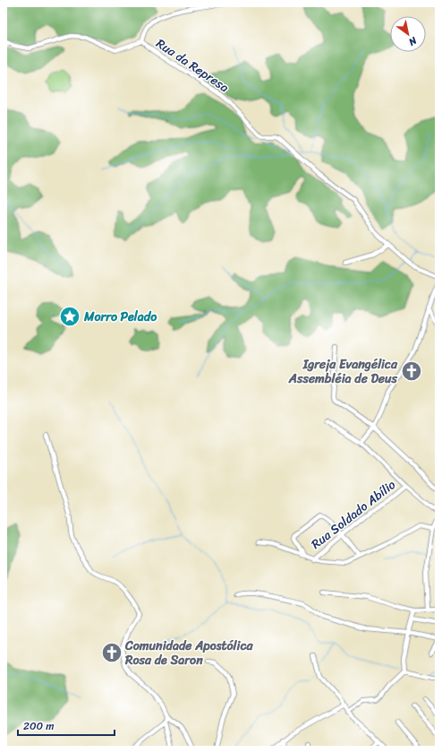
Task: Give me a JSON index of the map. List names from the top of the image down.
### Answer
{
  "streets": {
    "street": ["Rua da Represa", "Rua Soldado Abílio"]
  },
  "places": {
    "place": ["Morro Pelado"],
    "church": ["Igreja Evangélica Assembléia de Deus", "Comunidade Apostólica Rosa de Saron"]
  },
  "scale_bar": "200 m",
  "north": "bottom right"
}
